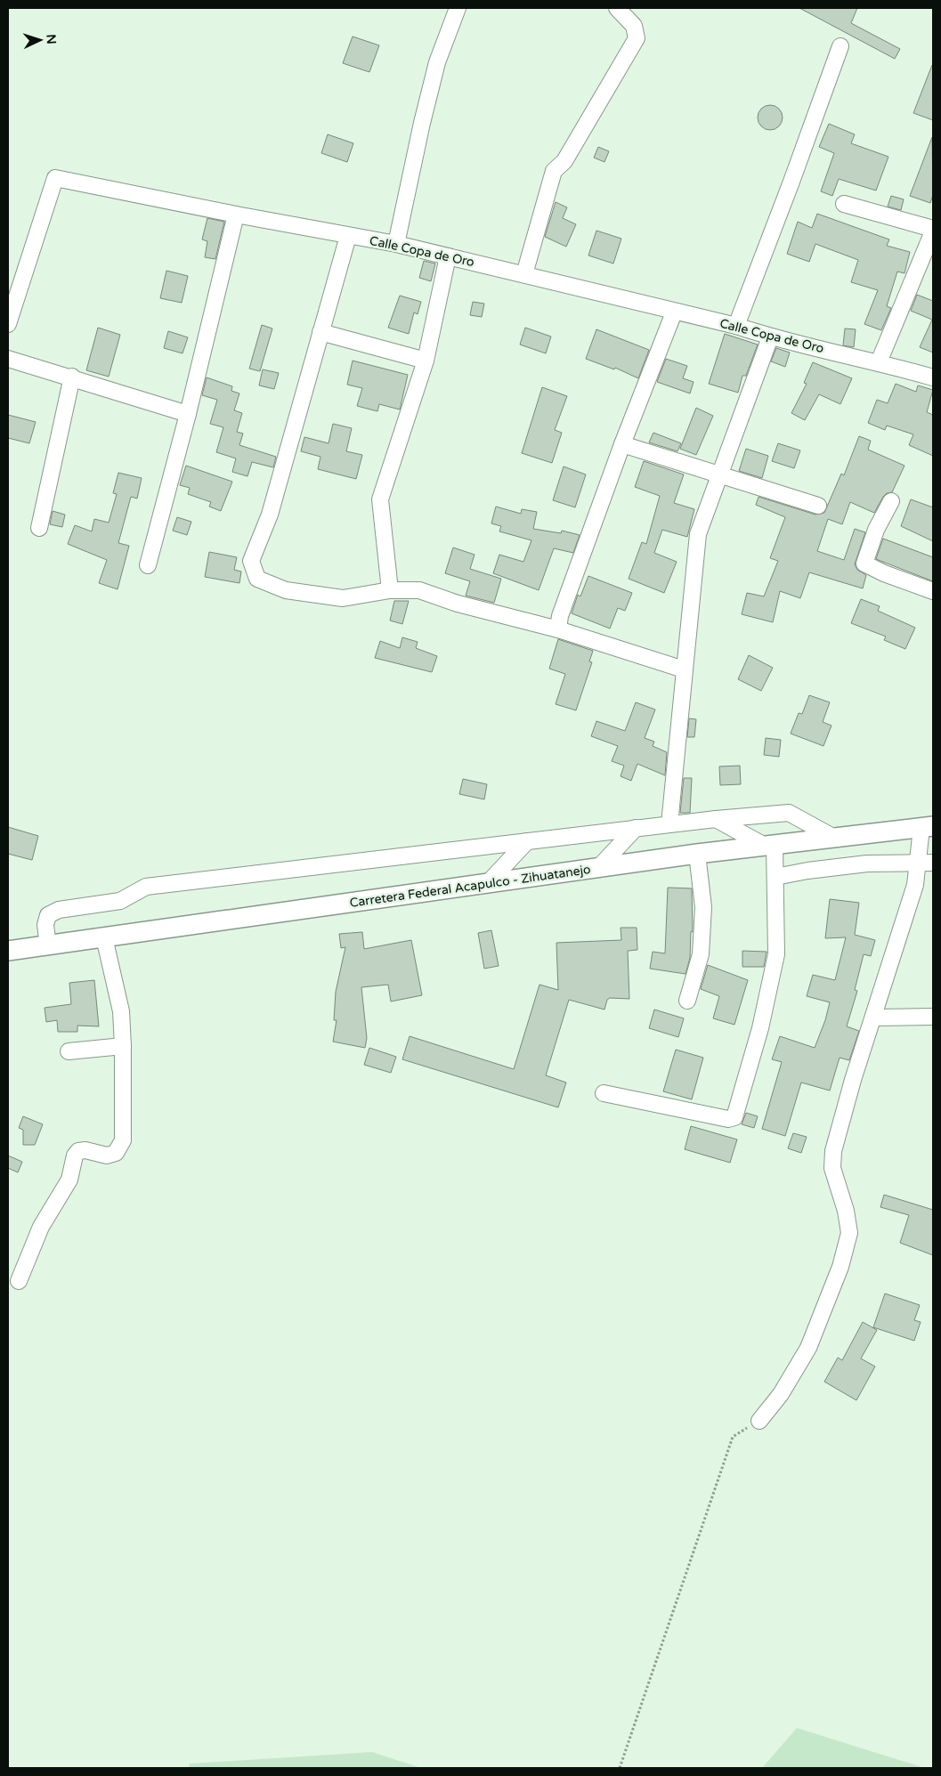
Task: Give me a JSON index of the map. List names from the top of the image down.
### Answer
{
  "streets": {
    "main road": ["Carretera Federal Acapulco - Zihuatanejo"],
    "street": ["Calle Copa de Oro"]
  },
  "north": "right"
}
